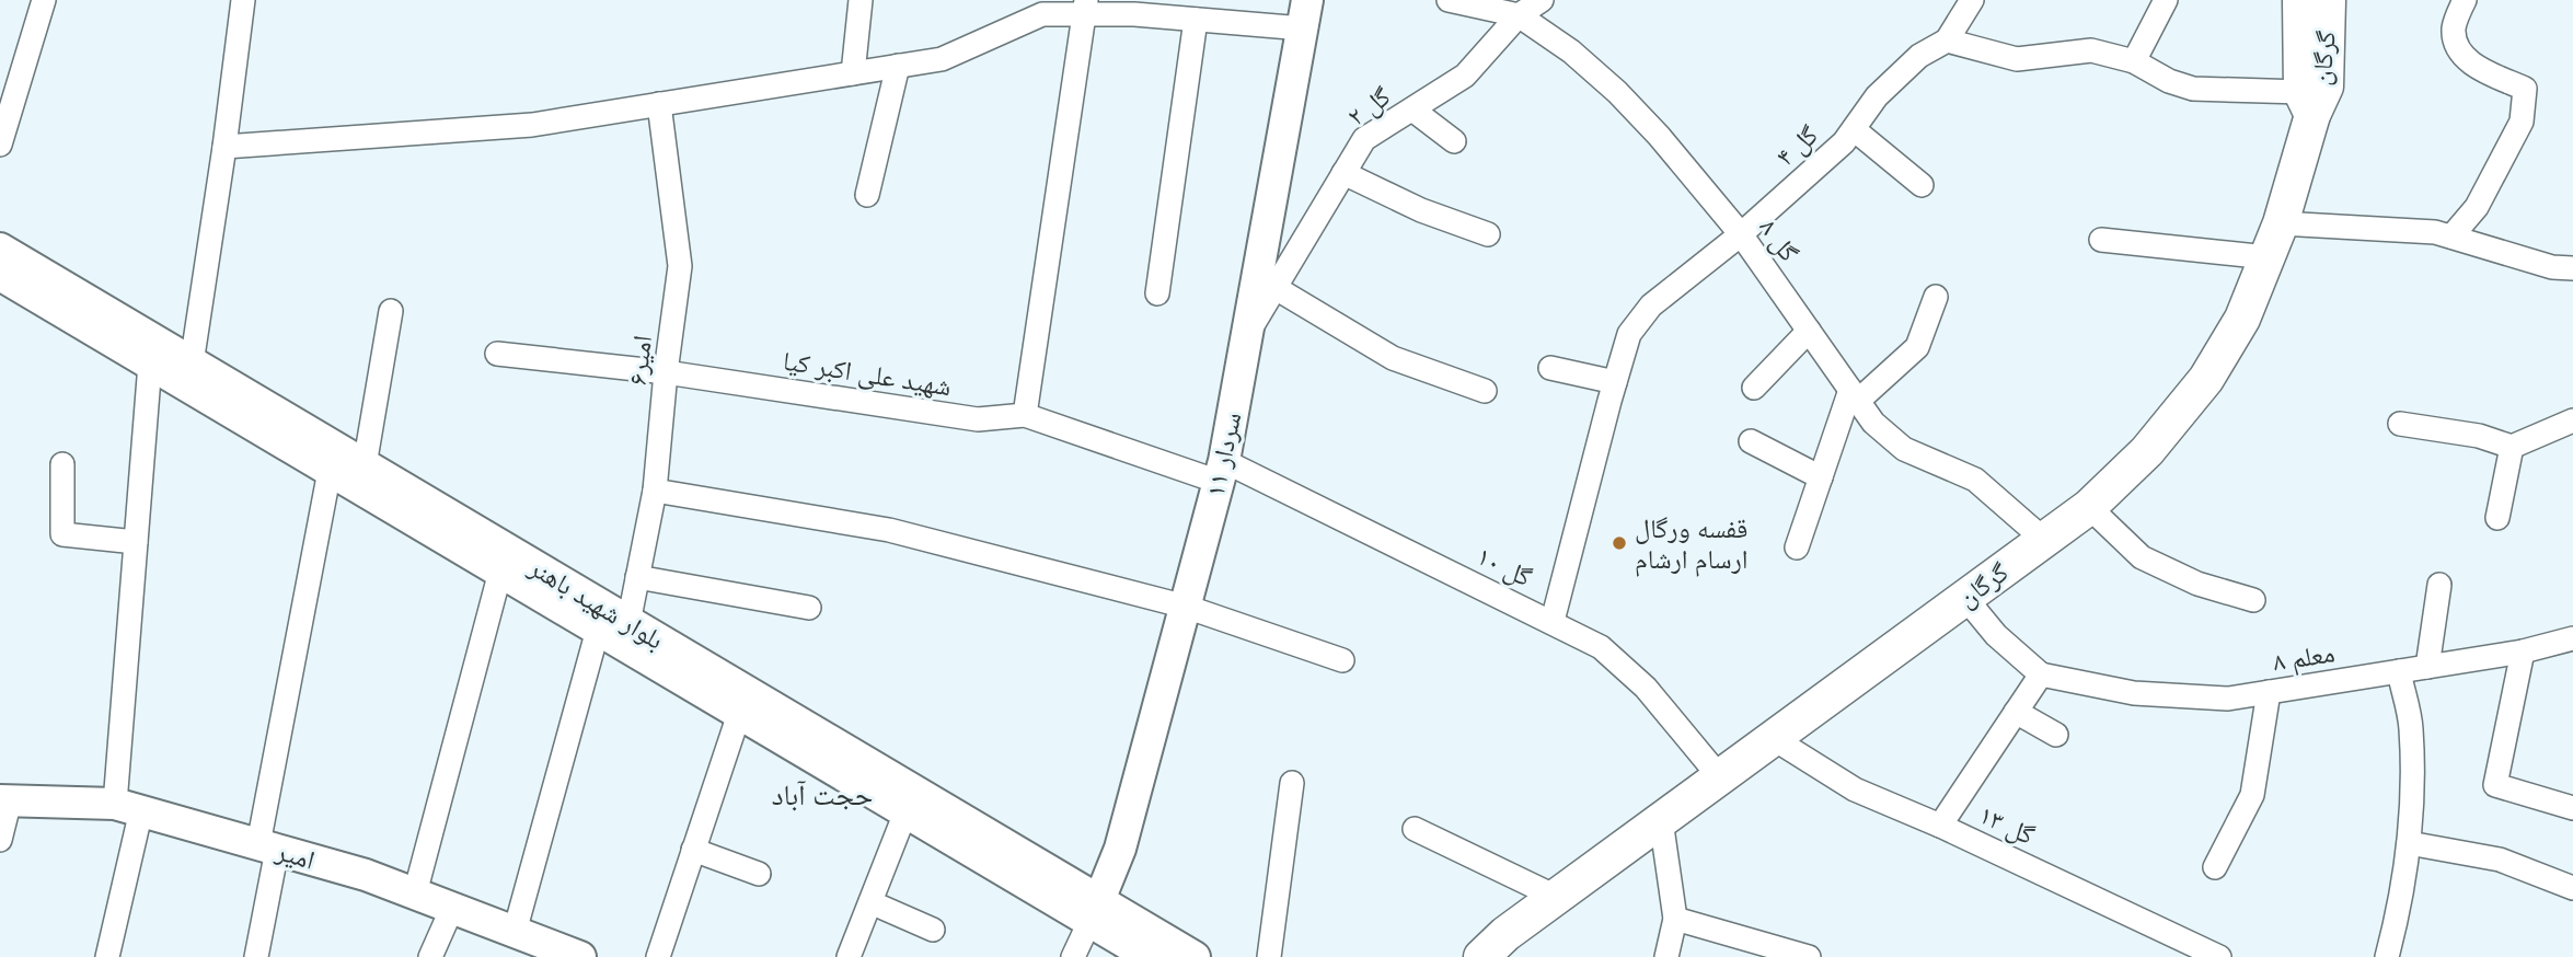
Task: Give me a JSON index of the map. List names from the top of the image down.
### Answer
{
  "streets": {
    "main road": [
      "گرگان",
      "سردار ۱۱",
      "بلوار شهید باهنر",
      "امیر"
    ],
    "street": [
      "گل ۲",
      "گل ۴",
      "گل ۸",
      "امیر۶",
      "شهید علی اکبر کیا",
      "گل ۱۰",
      "معلم ۸",
      "گل ۱۳"
    ]
  },
  "crossings": [
    ["گرگان", "گل ۸"],
    ["گرگان", "گل ۱۰"],
    ["گرگان", "گل ۱۳"],
    ["گل ۲", "گل ۸"],
    ["گل ۲", "سردار ۱۱"],
    ["گل ۴", "گل ۸"],
    ["گل ۴", "گل ۱۰"],
    ["امیر۶", "شهید علی اکبر کیا"],
    ["امیر۶", "بلوار شهید باهنر"],
    ["شهید علی اکبر کیا", "سردار ۱۱"],
    ["شهید علی اکبر کیا", "گل ۱۰"],
    ["سردار ۱۱", "گل ۱۰"],
    ["سردار ۱۱", "بلوار شهید باهنر"]
  ],
  "districts": ["حجت آباد"],
  "places": ["قفسه ورگال ارسام ارشام"]
}
